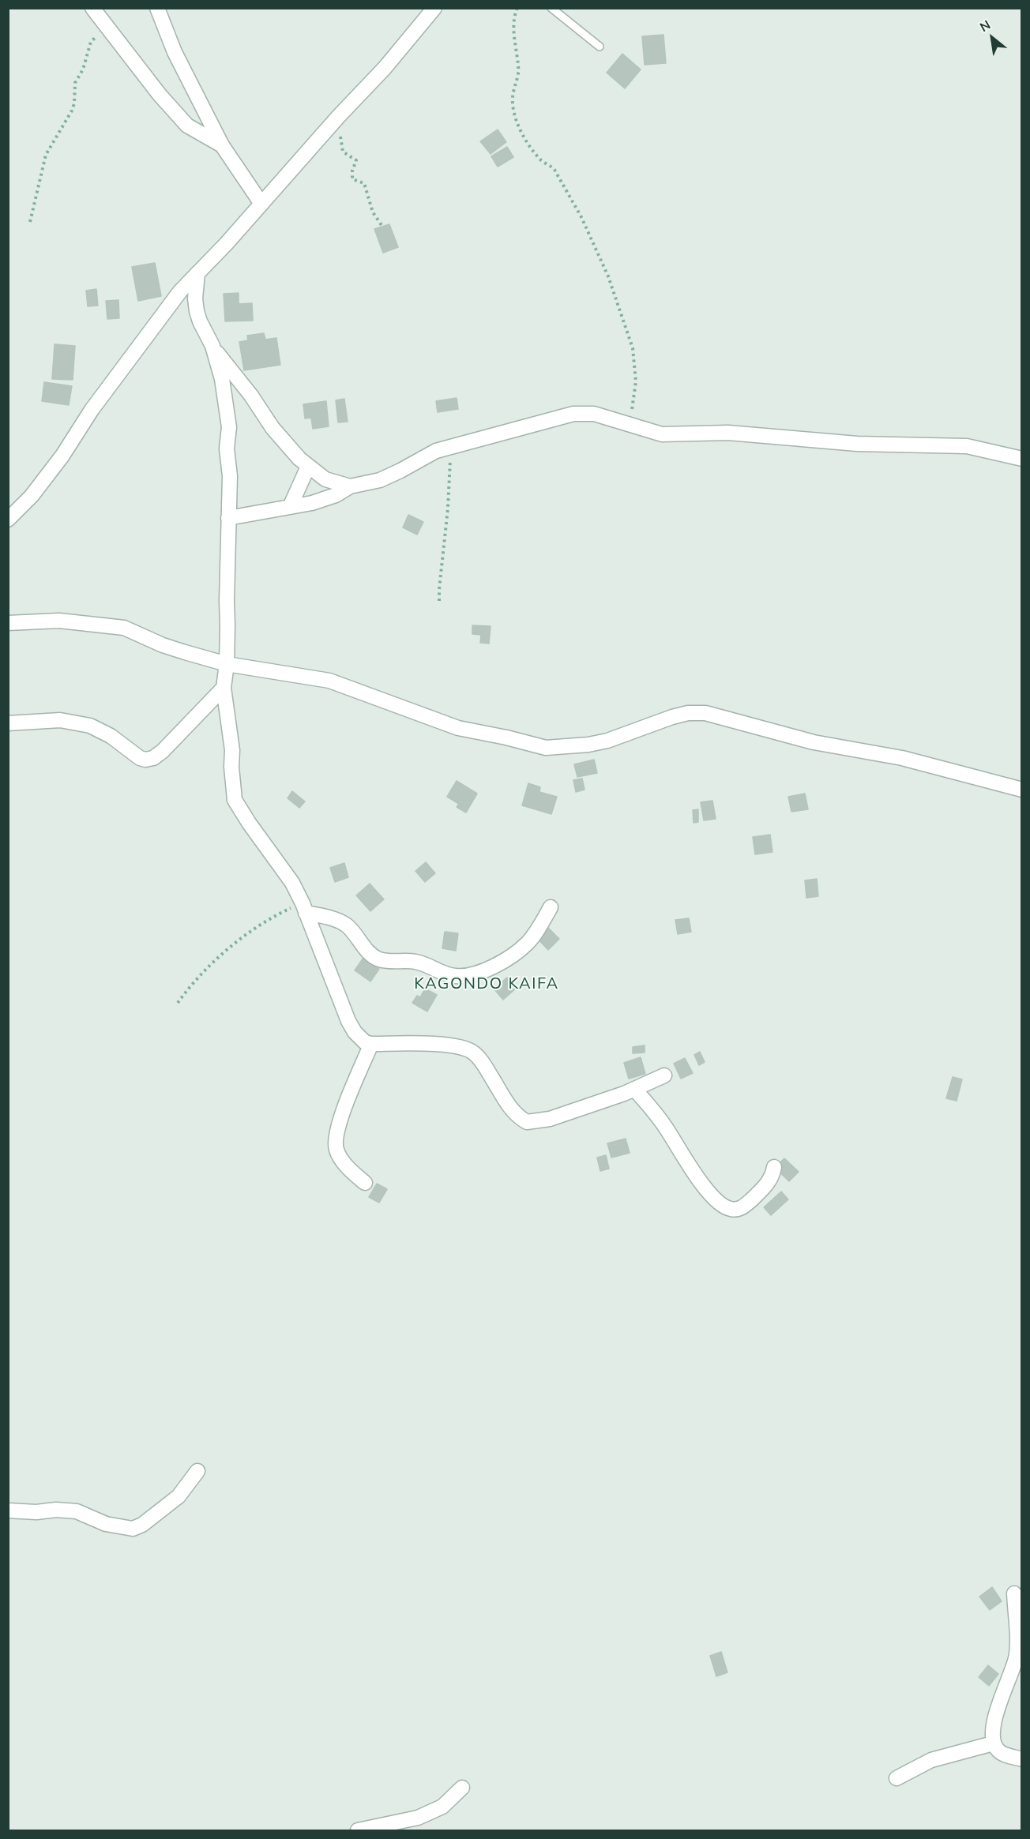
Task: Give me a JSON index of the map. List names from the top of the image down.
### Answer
{
  "districts": ["KAGONDO KAIFA"],
  "north": "top left"
}
